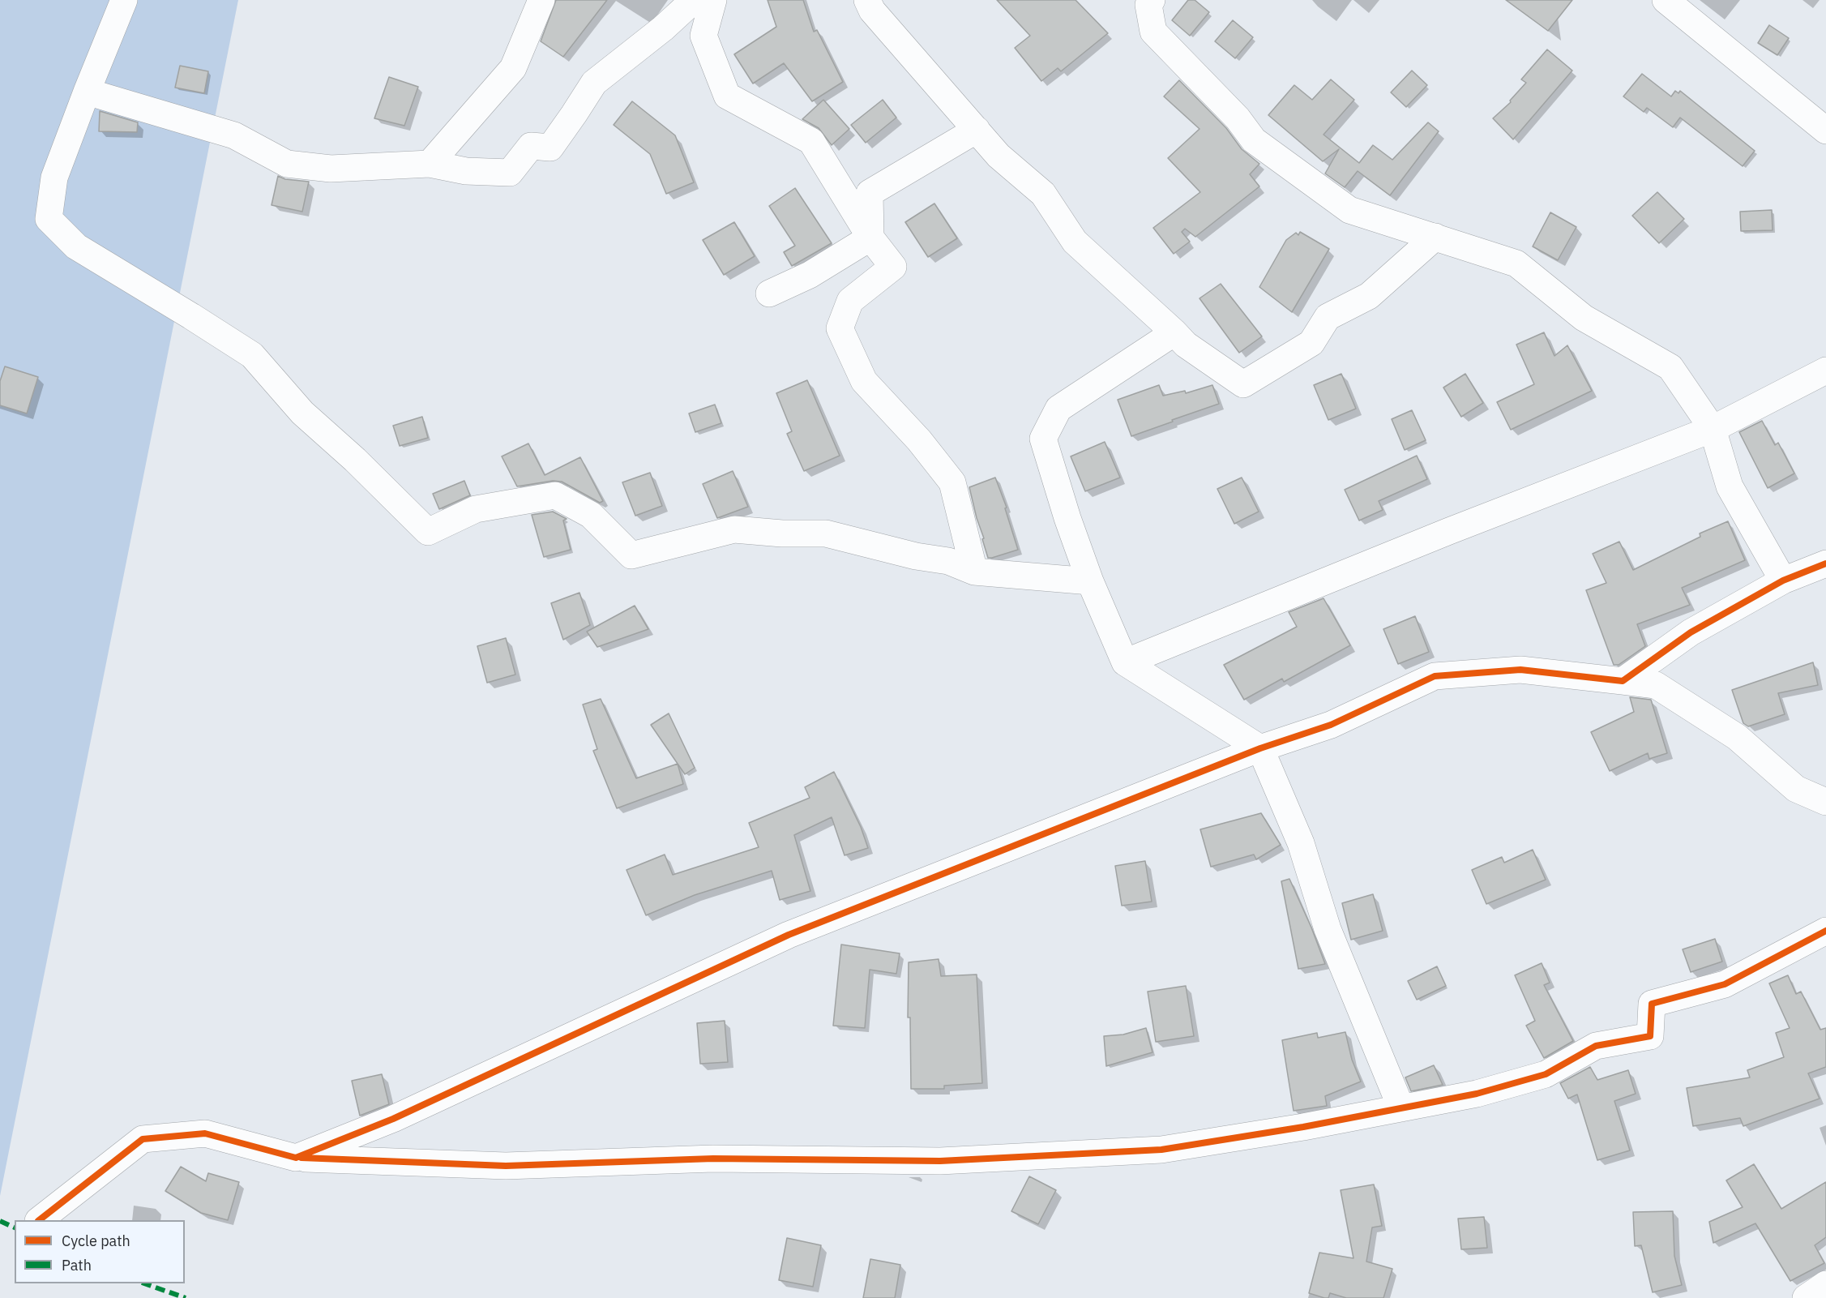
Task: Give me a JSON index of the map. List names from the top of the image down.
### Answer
{
  "legend": ["Cycle path", "Path"]
}
